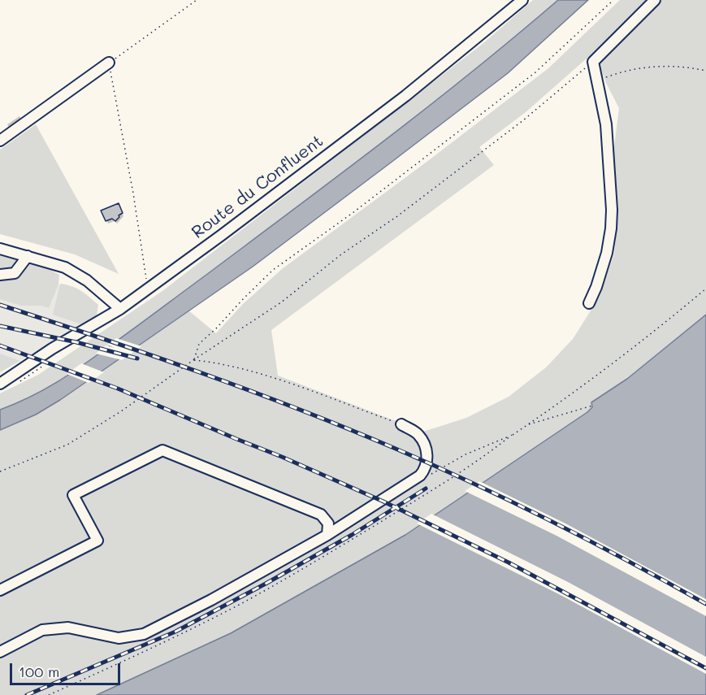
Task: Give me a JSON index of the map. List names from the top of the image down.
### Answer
{
  "streets": {
    "street": ["Route du Confluent"]
  },
  "scale_bar": "100 m"
}
